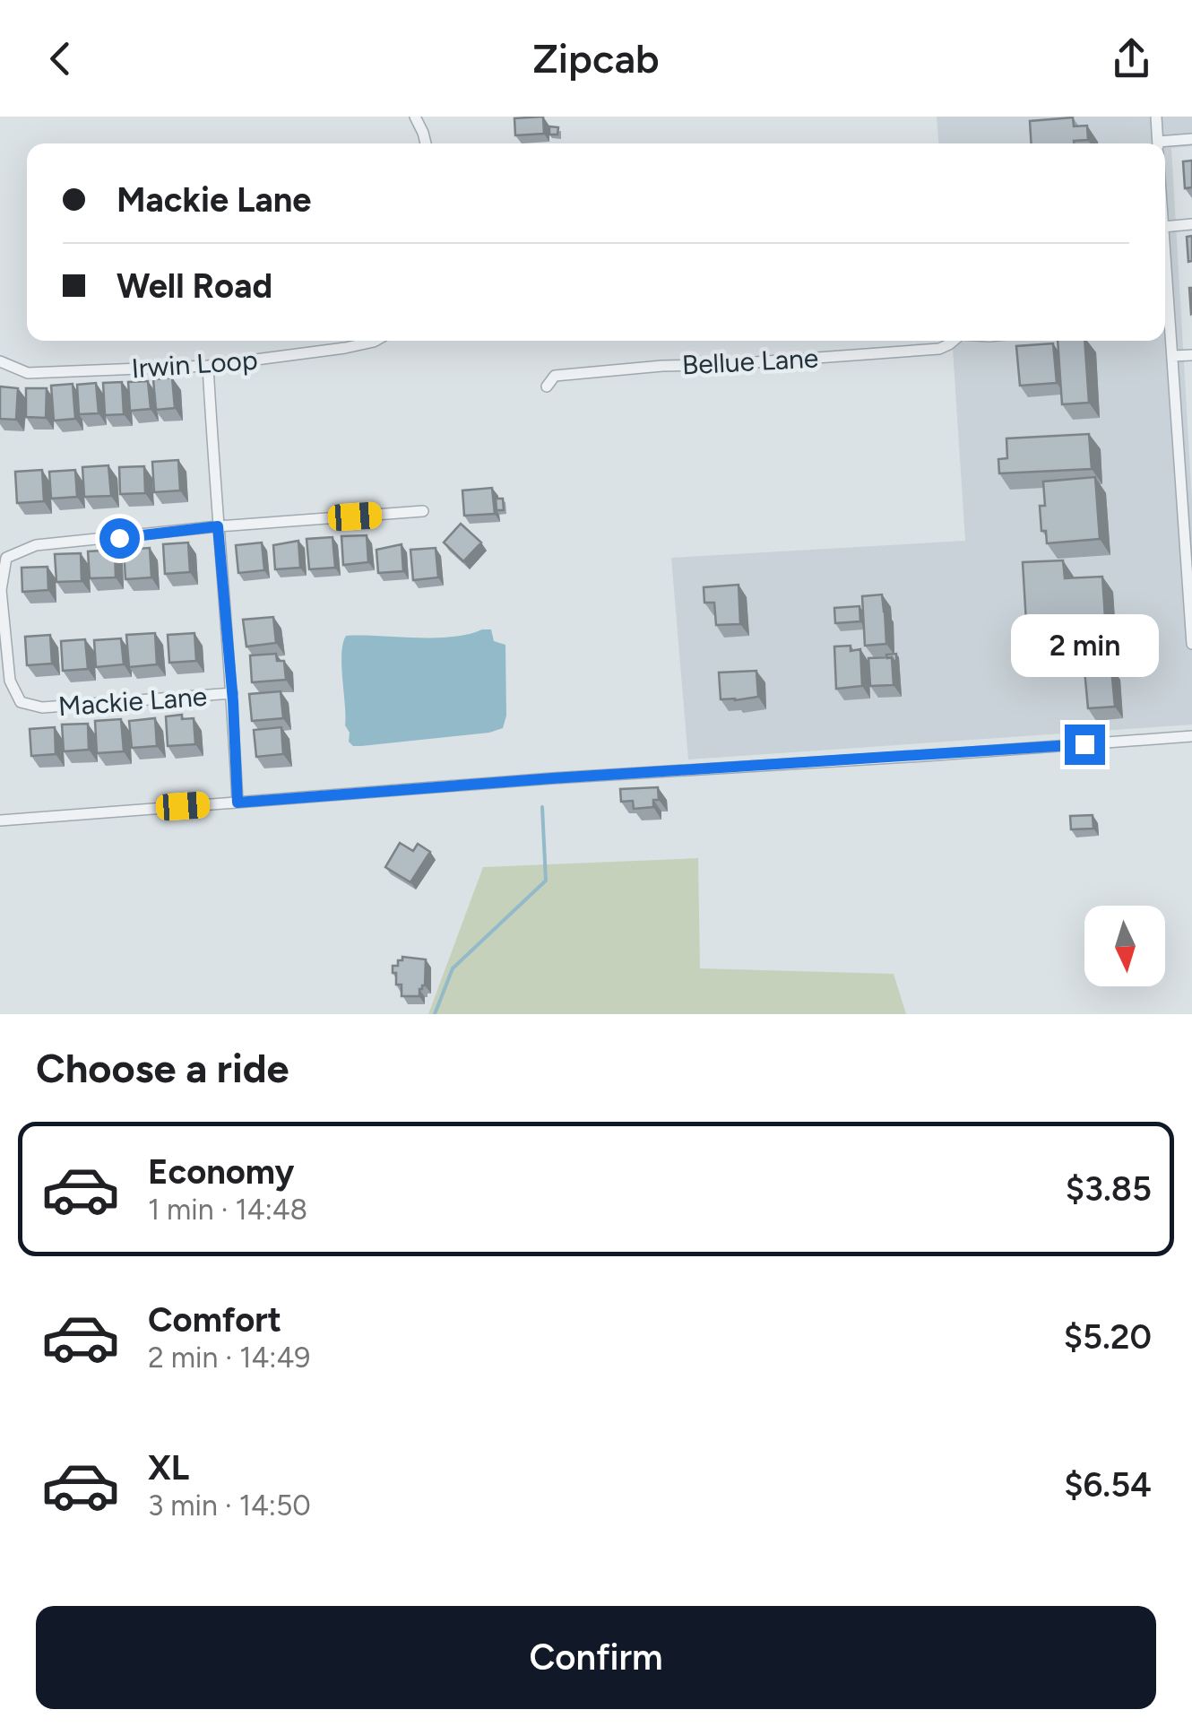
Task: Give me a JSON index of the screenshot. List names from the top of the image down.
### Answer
{
  "streets": {
    "street": ["Bellue Lane", "Irwin Loop", "Mackie Lane"]
  },
  "north": "bottom",
  "page": {
    "header": "Zipcab",
    "banner": ["Mackie Lane", "Well Road"],
    "bubble": "2 min",
    "heading": "Choose a ride",
    "list": [
      {
        "name": "Economy",
        "note": "1 min · 14:48",
        "value": "$3.85"
      },
      {
        "name": "Comfort",
        "note": "2 min · 14:49",
        "value": "$5.20"
      },
      {
        "name": "XL",
        "note": "3 min · 14:50",
        "value": "$6.54"
      }
    ],
    "buttons": "Confirm"
  }
}
